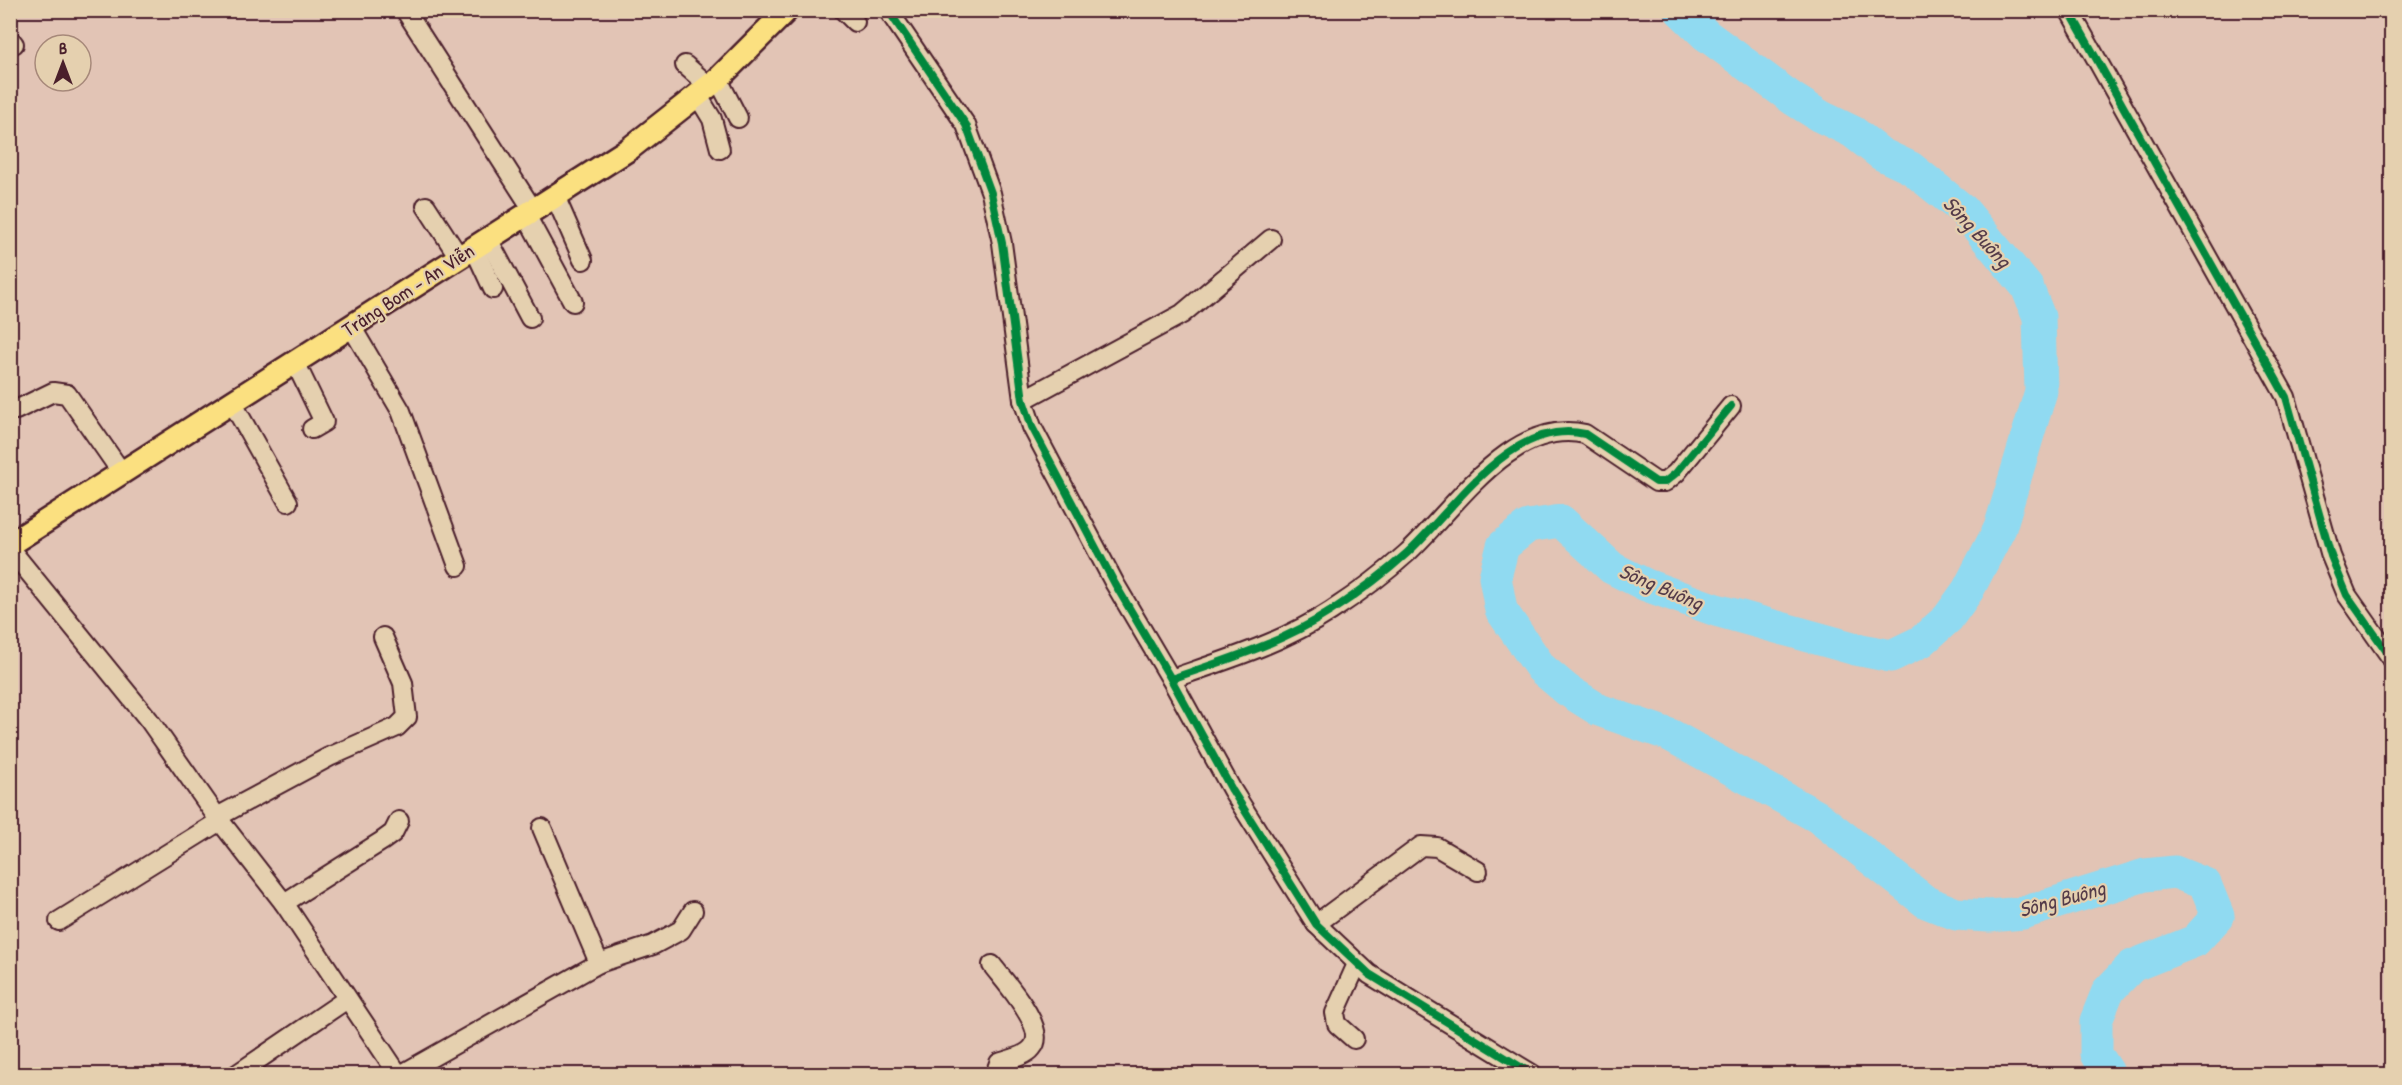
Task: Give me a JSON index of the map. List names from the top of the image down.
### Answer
{
  "streets": {
    "main road": ["Trảng Bom - An Viễn"]
  },
  "water": ["Sông Buông"],
  "north": "top"
}
